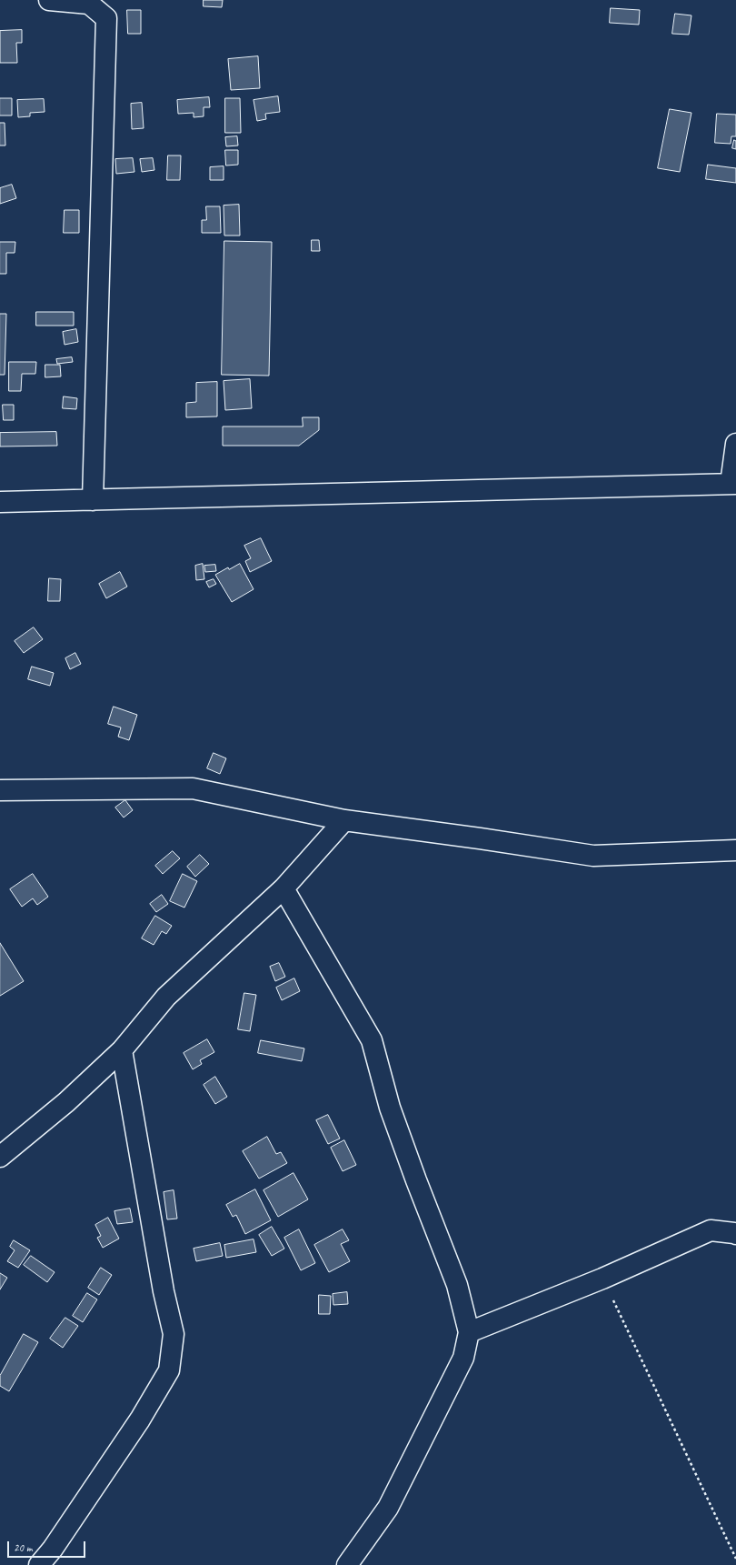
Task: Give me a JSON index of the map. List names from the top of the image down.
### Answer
{
  "scale_bar": "20 m"
}
